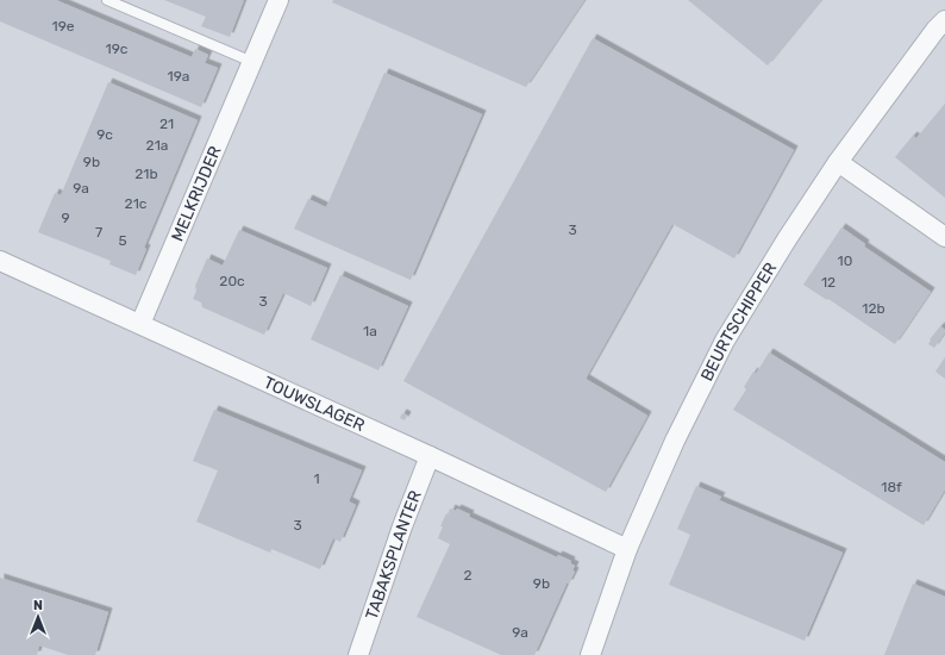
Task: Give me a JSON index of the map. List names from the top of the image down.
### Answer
{
  "streets": {
    "street": [
      "MELKRIJDER",
      "BEURTSCHIPPER",
      "TOUWSLAGER",
      "TABAKSPLANTER"
    ]
  },
  "crossings": [
    ["MELKRIJDER", "TOUWSLAGER"],
    ["BEURTSCHIPPER", "TOUWSLAGER"],
    ["TOUWSLAGER", "TABAKSPLANTER"]
  ],
  "house_numbers": [
    "19e",
    "19c",
    "19a",
    "21",
    "9c",
    "21a",
    "9b",
    "21b",
    "9a",
    "21c",
    "9",
    "3",
    "7",
    "5",
    "10",
    "20c",
    "12",
    "3",
    "12b",
    "1a",
    "1",
    "18f",
    "3",
    "2",
    "9b",
    "9a"
  ],
  "north": "top"
}
